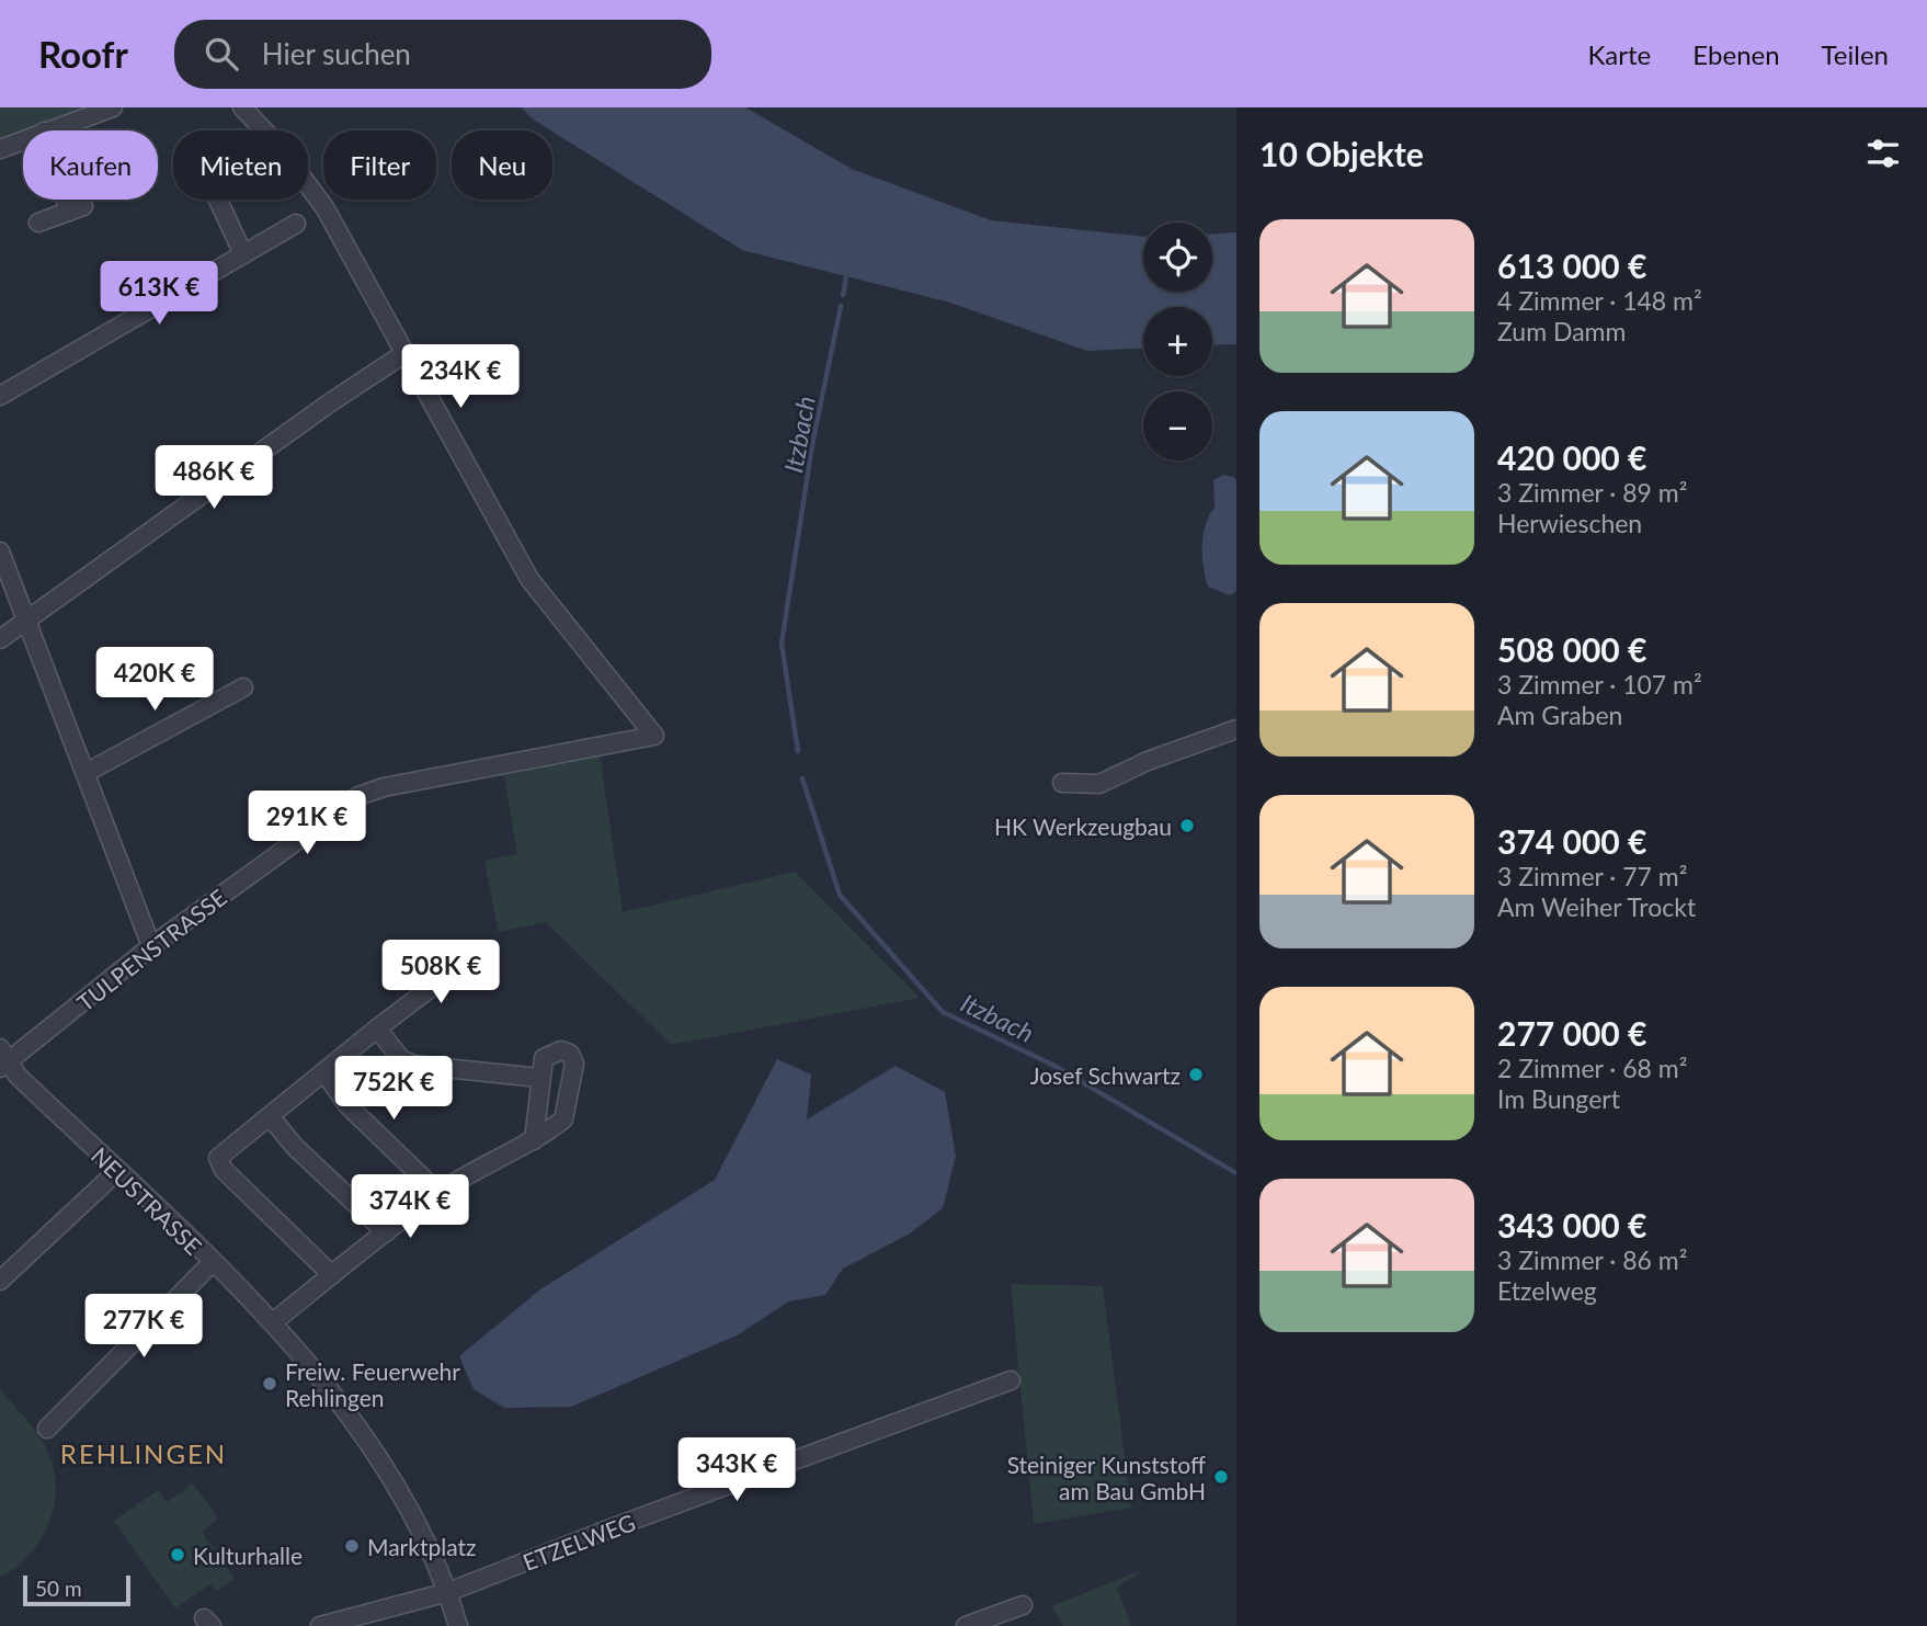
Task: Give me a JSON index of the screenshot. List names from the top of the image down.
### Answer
{
  "streets": {
    "street": ["TULPENSTRASSE", "NEUSTRASSE", "ETZELWEG"]
  },
  "crossings": [
    ["TULPENSTRASSE", "NEUSTRASSE"],
    ["NEUSTRASSE", "ETZELWEG"]
  ],
  "districts": ["REHLINGEN"],
  "water": ["Itzbach"],
  "places": [
    "HK Werkzeugbau",
    "Josef Schwartz",
    "Freiw. Feuerwehr Rehlingen",
    "Steiniger Kunststoff am Bau GmbH",
    "Marktplatz",
    "Kulturhalle"
  ],
  "scale_bar": "50 m",
  "page": {
    "header": "Roofr",
    "search": "Hier suchen",
    "nav": ["Karte", "Ebenen", "Teilen"],
    "heading": "10 Objekte",
    "chip": [
      "Kaufen",
      "Mieten",
      "Filter",
      "Neu"
    ],
    "list": [
      {
        "name": "613 000 €",
        "note": "4 Zimmer · 148 m² · Zum Damm"
      },
      {
        "name": "420 000 €",
        "note": "3 Zimmer · 89 m² · Herwieschen"
      },
      {
        "name": "508 000 €",
        "note": "3 Zimmer · 107 m² · Am Graben"
      },
      {
        "name": "374 000 €",
        "note": "3 Zimmer · 77 m² · Am Weiher Trockt"
      },
      {
        "name": "277 000 €",
        "note": "2 Zimmer · 68 m² · Im Bungert"
      },
      {
        "name": "343 000 €",
        "note": "3 Zimmer · 86 m² · Etzelweg"
      }
    ],
    "map_buttons": ["+", "−"],
    "price": [
      "613K €",
      "234K €",
      "486K €",
      "420K €",
      "291K €",
      "508K €",
      "752K €",
      "374K €",
      "277K €",
      "343K €"
    ],
    "scale": "50 m"
  }
}
